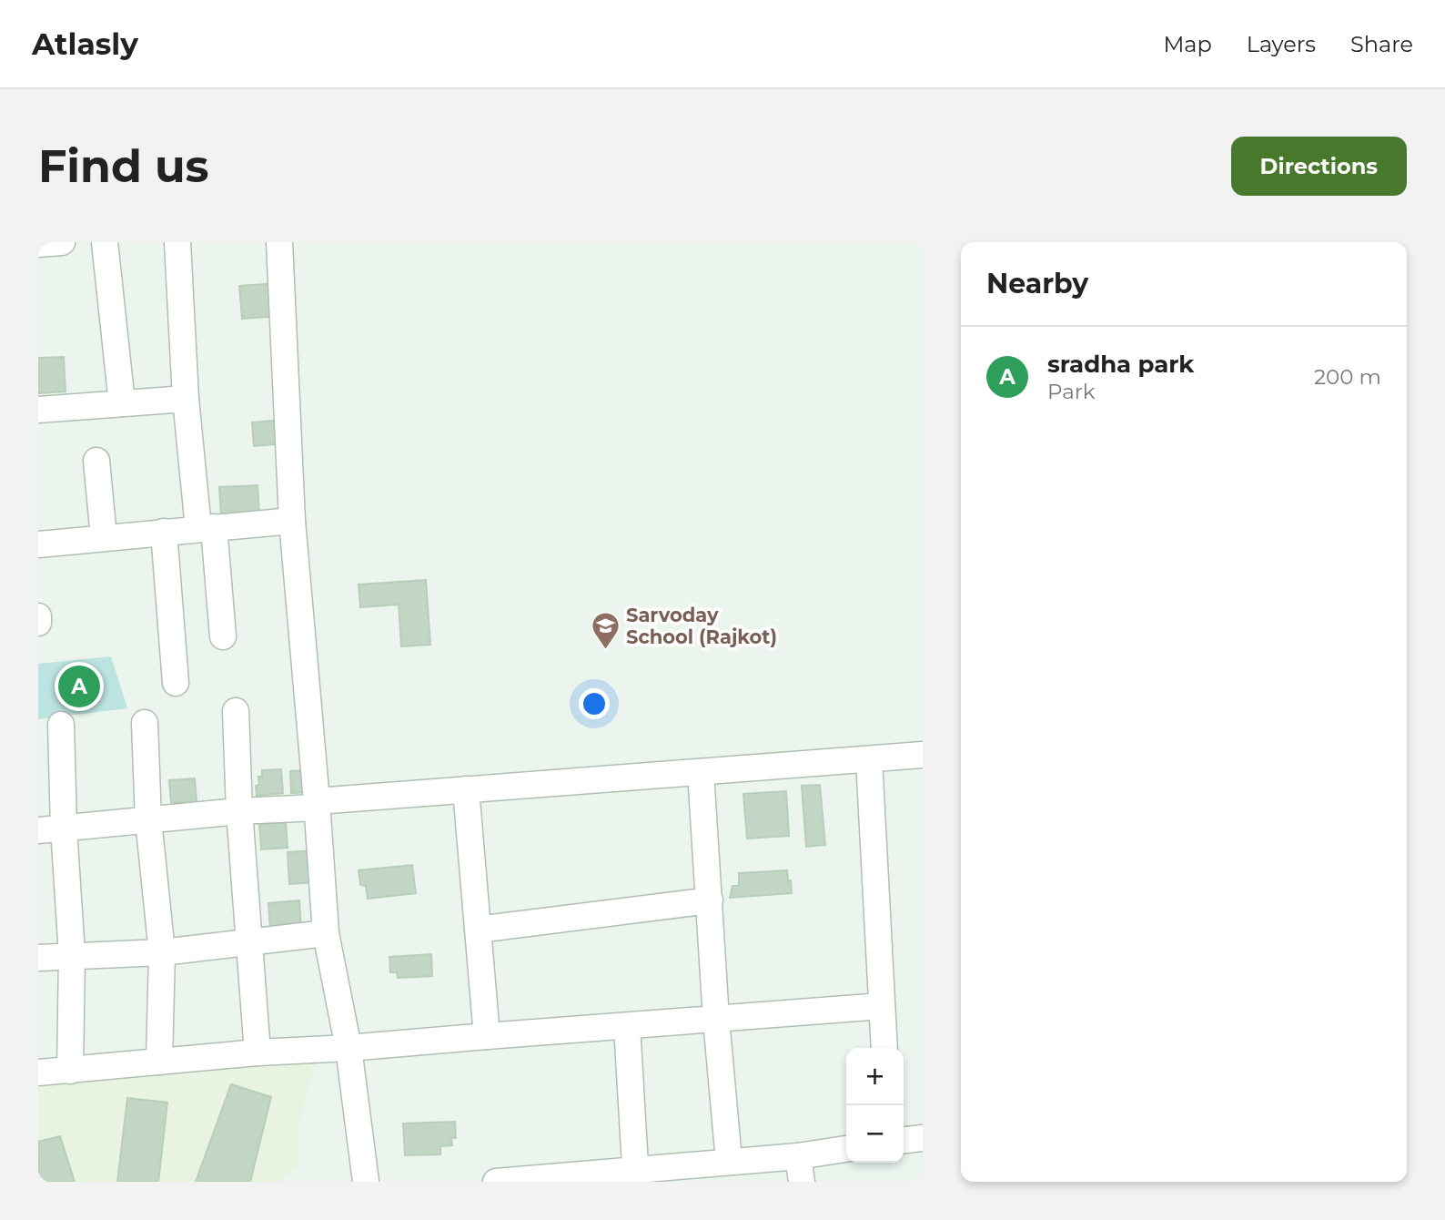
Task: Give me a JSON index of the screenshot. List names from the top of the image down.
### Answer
{
  "places": {
    "school or university": ["Sarvoday School (Rajkot)"]
  },
  "page": {
    "header": "Atlasly",
    "nav": ["Map", "Layers", "Share"],
    "buttons": "Directions",
    "title": "Find us",
    "heading": "Nearby",
    "list": [
      {
        "mark": "A",
        "name": "sradha park",
        "note": "Park",
        "value": "200 m"
      }
    ],
    "pins": "A",
    "map_buttons": ["+", "−"]
  }
}
